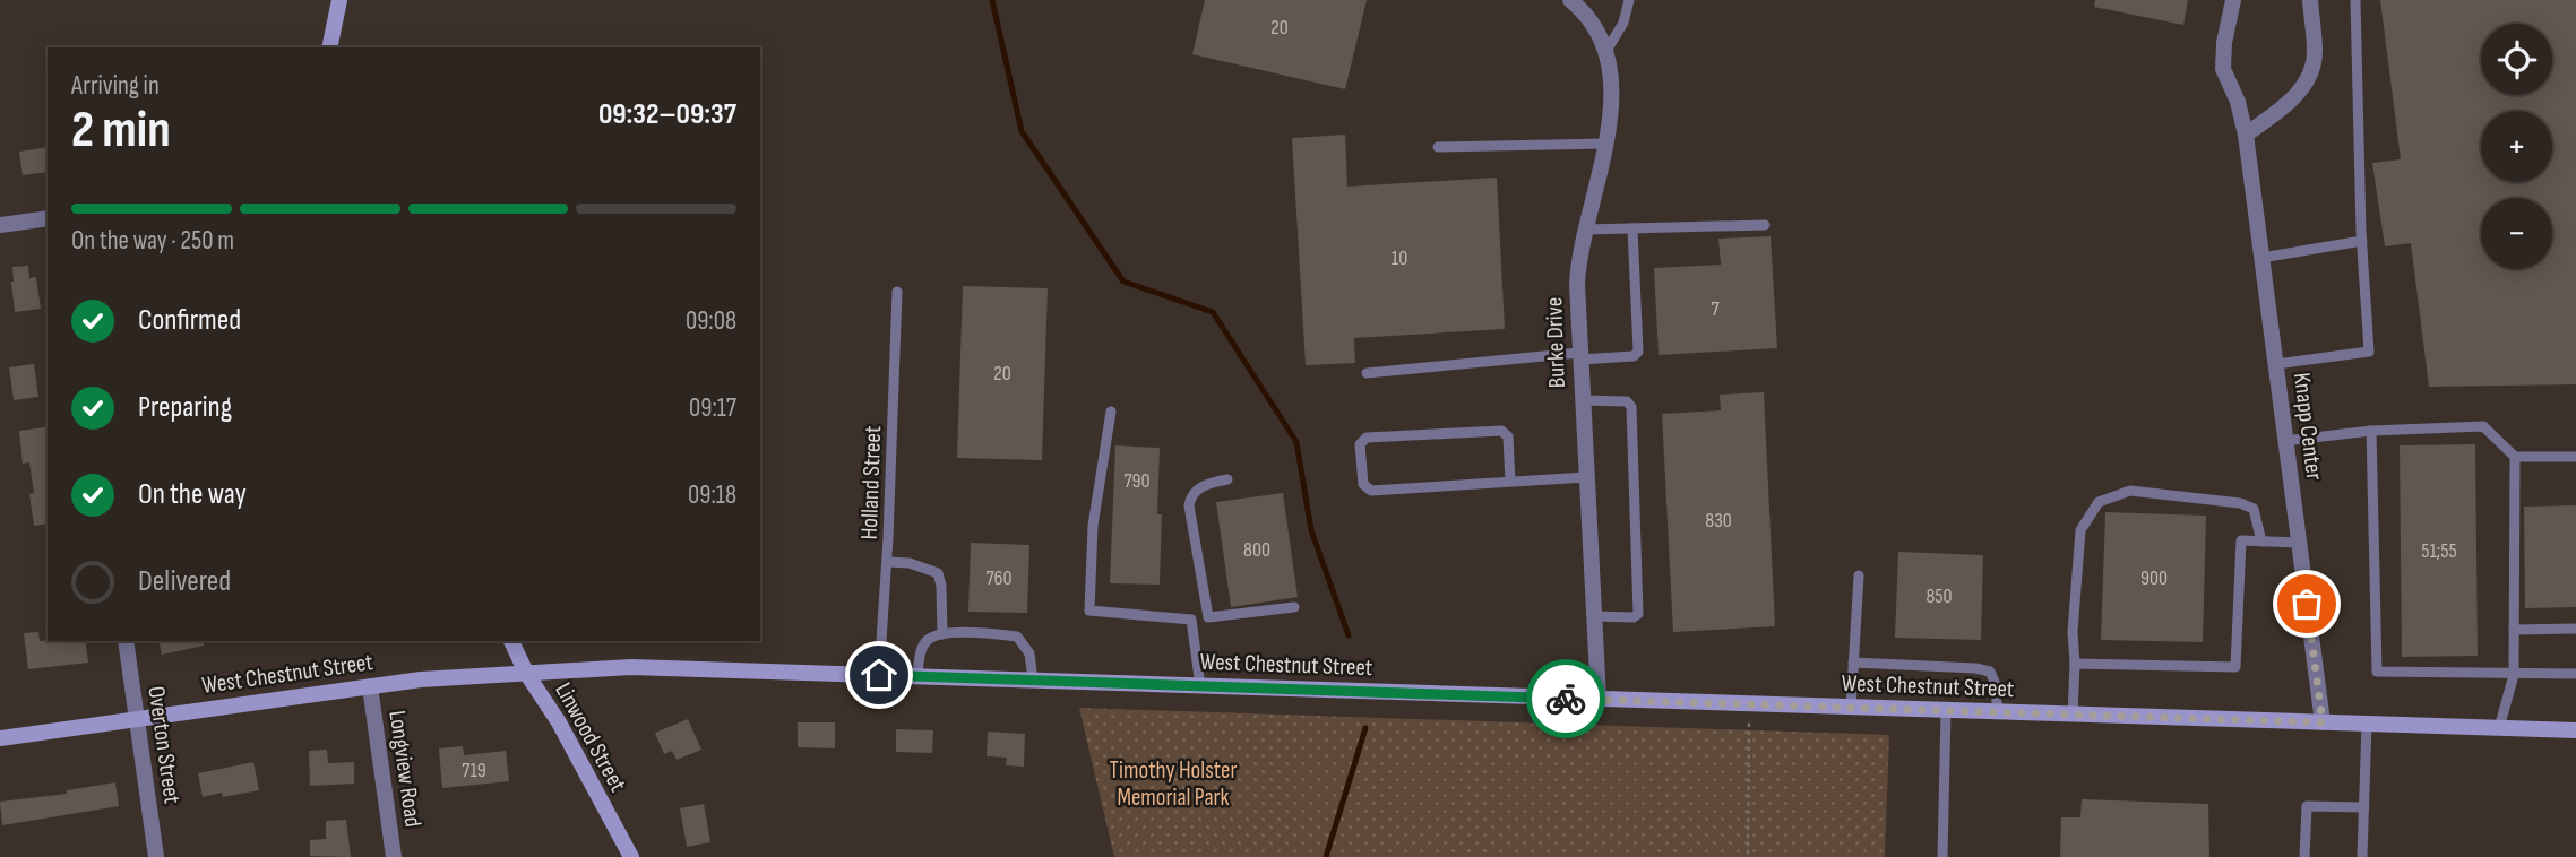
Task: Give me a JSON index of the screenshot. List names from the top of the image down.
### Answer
{
  "streets": {
    "main road": ["West Chestnut Street", "Linwood Street"],
    "street": [
      "Burke Drive",
      "Knapp Center",
      "Overton Street",
      "Longview Road"
    ],
    "lane": ["Holland Street"]
  },
  "crossings": [
    ["Burke Drive", "West Chestnut Street"],
    ["Knapp Center", "West Chestnut Street"],
    ["Holland Street", "West Chestnut Street"],
    ["West Chestnut Street", "Linwood Street"],
    ["West Chestnut Street", "Overton Street"],
    ["West Chestnut Street", "Longview Road"]
  ],
  "parks": ["Timothy Holster Memorial Park"],
  "house_numbers": [
    "20",
    "10",
    "7",
    "20",
    "790",
    "830",
    "800",
    "51;55",
    "760",
    "900",
    "850",
    "719"
  ],
  "page": {
    "map_buttons": ["+", "−"],
    "heading": ["2 min", "Arriving in", "09:32–09:37"],
    "bar": "On the way · 250 m",
    "list": [
      ["Confirmed", "09:08"],
      ["Preparing", "09:17"],
      ["On the way", "09:18"],
      "Delivered"
    ]
  }
}
